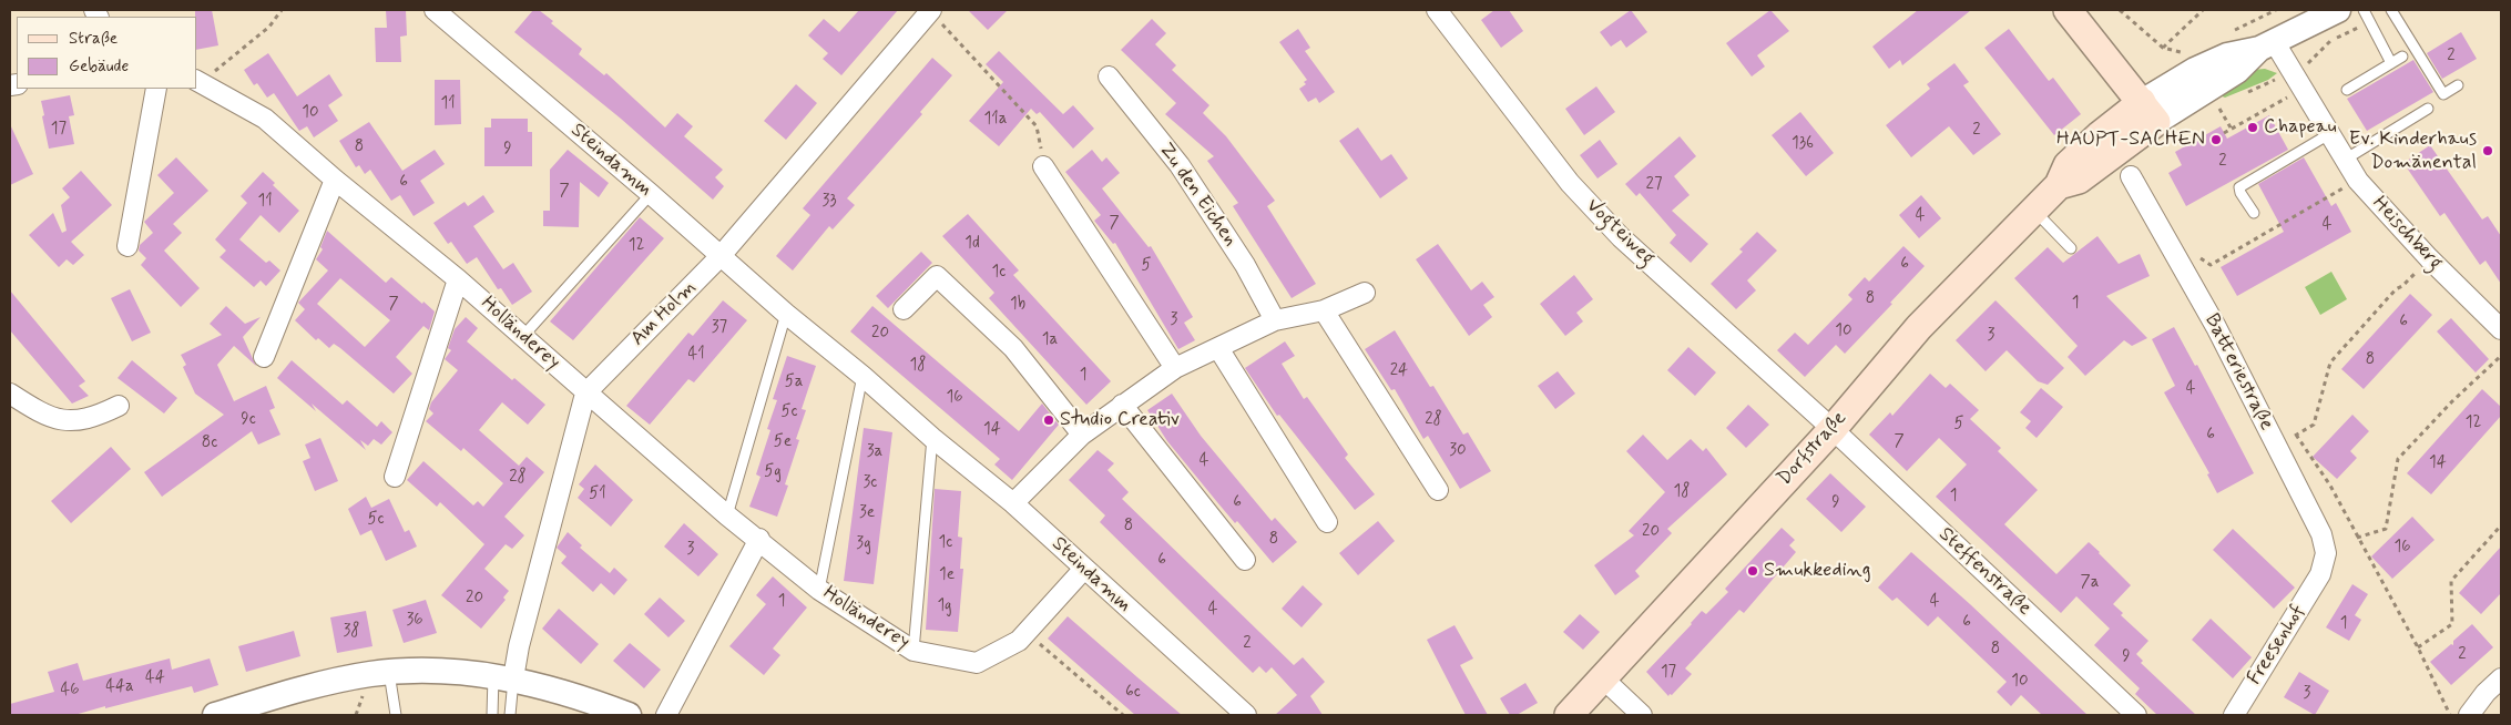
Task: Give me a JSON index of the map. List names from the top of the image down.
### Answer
{
  "streets": {
    "main road": ["Dorfstraße"],
    "street": [
      "Steindamm",
      "Zu den Eichen",
      "Vogteiweg",
      "Heischberg",
      "Am Holm",
      "Holländerey",
      "Batteriestraße",
      "Steffenstraße",
      "Freesenhof"
    ]
  },
  "crossings": [
    ["Steindamm", "Am Holm"],
    ["Steindamm", "Holländerey"],
    ["Vogteiweg", "Dorfstraße"],
    ["Vogteiweg", "Steffenstraße"],
    ["Am Holm", "Holländerey"],
    ["Batteriestraße", "Freesenhof"],
    ["Dorfstraße", "Steffenstraße"]
  ],
  "places": [
    "Chapeau",
    "HAUPT-SACHEN",
    "Ev. Kinderhaus Domänental",
    "Studio Creativ",
    "Smukkeding"
  ],
  "house_numbers": [
    "2",
    "11",
    "10",
    "11a",
    "17",
    "2",
    "136",
    "8",
    "9",
    "2",
    "6",
    "27",
    "7",
    "11",
    "33",
    "4",
    "7",
    "4",
    "1d",
    "12",
    "6",
    "5",
    "1c",
    "8",
    "1",
    "7",
    "1b",
    "3",
    "6",
    "37",
    "10",
    "20",
    "3",
    "1a",
    "41",
    "8",
    "18",
    "24",
    "1",
    "5a",
    "4",
    "16",
    "5c",
    "9c",
    "28",
    "12",
    "5",
    "14",
    "6",
    "5e",
    "7",
    "8c",
    "30",
    "3a",
    "4",
    "14",
    "5g",
    "28",
    "3c",
    "18",
    "51",
    "1",
    "6",
    "9",
    "3e",
    "5c",
    "8",
    "20",
    "8",
    "1c",
    "3g",
    "16",
    "3",
    "6",
    "1e",
    "7a",
    "20",
    "1",
    "4",
    "1g",
    "4",
    "36",
    "6",
    "1",
    "38",
    "2",
    "8",
    "2",
    "9",
    "17",
    "44",
    "10",
    "44a",
    "46",
    "6c",
    "3"
  ],
  "legend": ["Straße", "Gebäude"]
}
